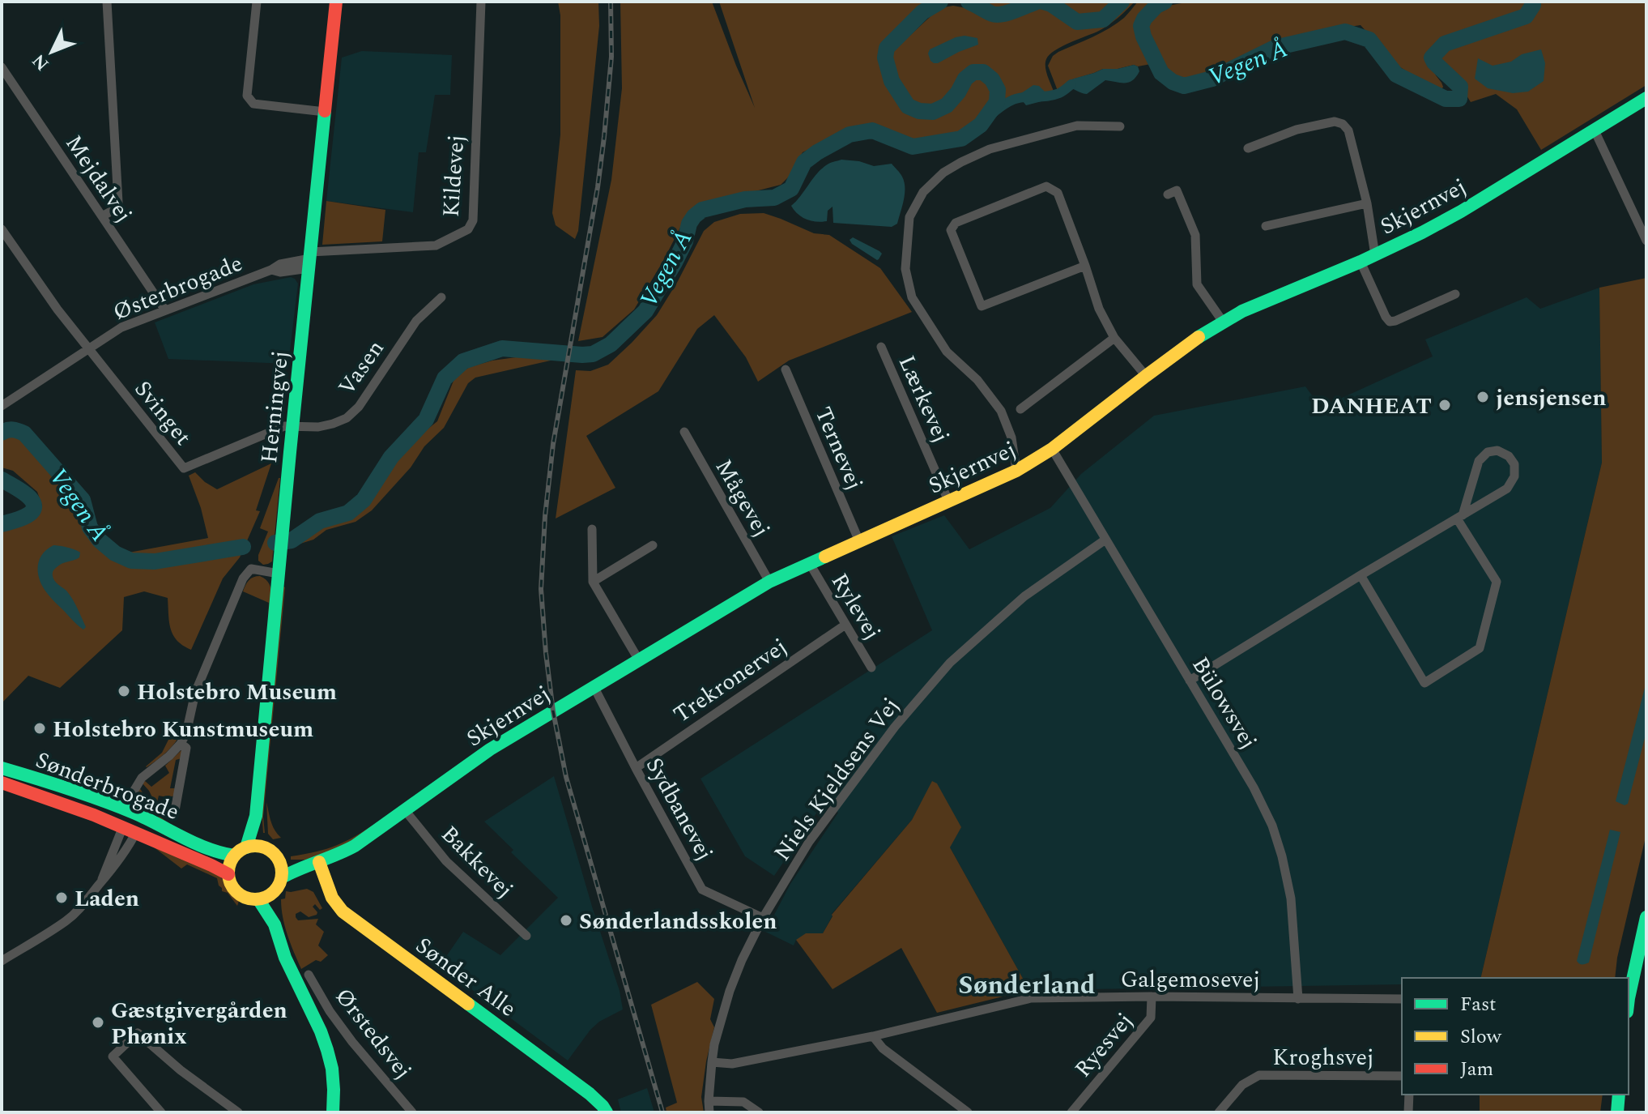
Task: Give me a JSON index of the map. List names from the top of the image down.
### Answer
{
  "streets": {
    "street": [
      "Kildevej",
      "Mejdalvej",
      "Skjernvej",
      "Østerbrogade",
      "Vasen",
      "Lærkevej",
      "Herningvej",
      "Svinget",
      "Ternevej",
      "Mågevej",
      "Rylevej",
      "Trekronervej",
      "Bülowsvej",
      "Niels Kjeldsens Vej",
      "Sønderbrogade",
      "Sydbanevej",
      "Bakkevej",
      "Sønder Alle",
      "Galgemosevej",
      "Ørstedsvej",
      "Ryesvej",
      "Kroghsvej"
    ]
  },
  "crossings": [
    ["Kildevej", "Østerbrogade"],
    ["Kildevej", "Herningvej"],
    ["Mejdalvej", "Østerbrogade"],
    ["Skjernvej", "Lærkevej"],
    ["Skjernvej", "Ternevej"],
    ["Skjernvej", "Mågevej"],
    ["Skjernvej", "Rylevej"],
    ["Skjernvej", "Bülowsvej"],
    ["Skjernvej", "Sydbanevej"],
    ["Skjernvej", "Bakkevej"],
    ["Skjernvej", "Sønder Alle"],
    ["Østerbrogade", "Herningvej"],
    ["Østerbrogade", "Svinget"],
    ["Vasen", "Herningvej"],
    ["Vasen", "Svinget"],
    ["Herningvej", "Svinget"],
    ["Herningvej", "Sønderbrogade"],
    ["Rylevej", "Trekronervej"],
    ["Trekronervej", "Sydbanevej"],
    ["Bülowsvej", "Niels Kjeldsens Vej"],
    ["Bülowsvej", "Galgemosevej"],
    ["Niels Kjeldsens Vej", "Sydbanevej"],
    ["Niels Kjeldsens Vej", "Galgemosevej"],
    ["Galgemosevej", "Ryesvej"]
  ],
  "districts": ["Sønderland"],
  "water": ["Vegen Å"],
  "places": [
    "jensjensen",
    "DANHEAT",
    "Holstebro Museum",
    "Holstebro Kunstmuseum",
    "Laden",
    "Sønderlandsskolen",
    "Gæstgivergården Phønix"
  ],
  "legend": ["Fast", "Slow", "Jam"],
  "north": "bottom left"
}
